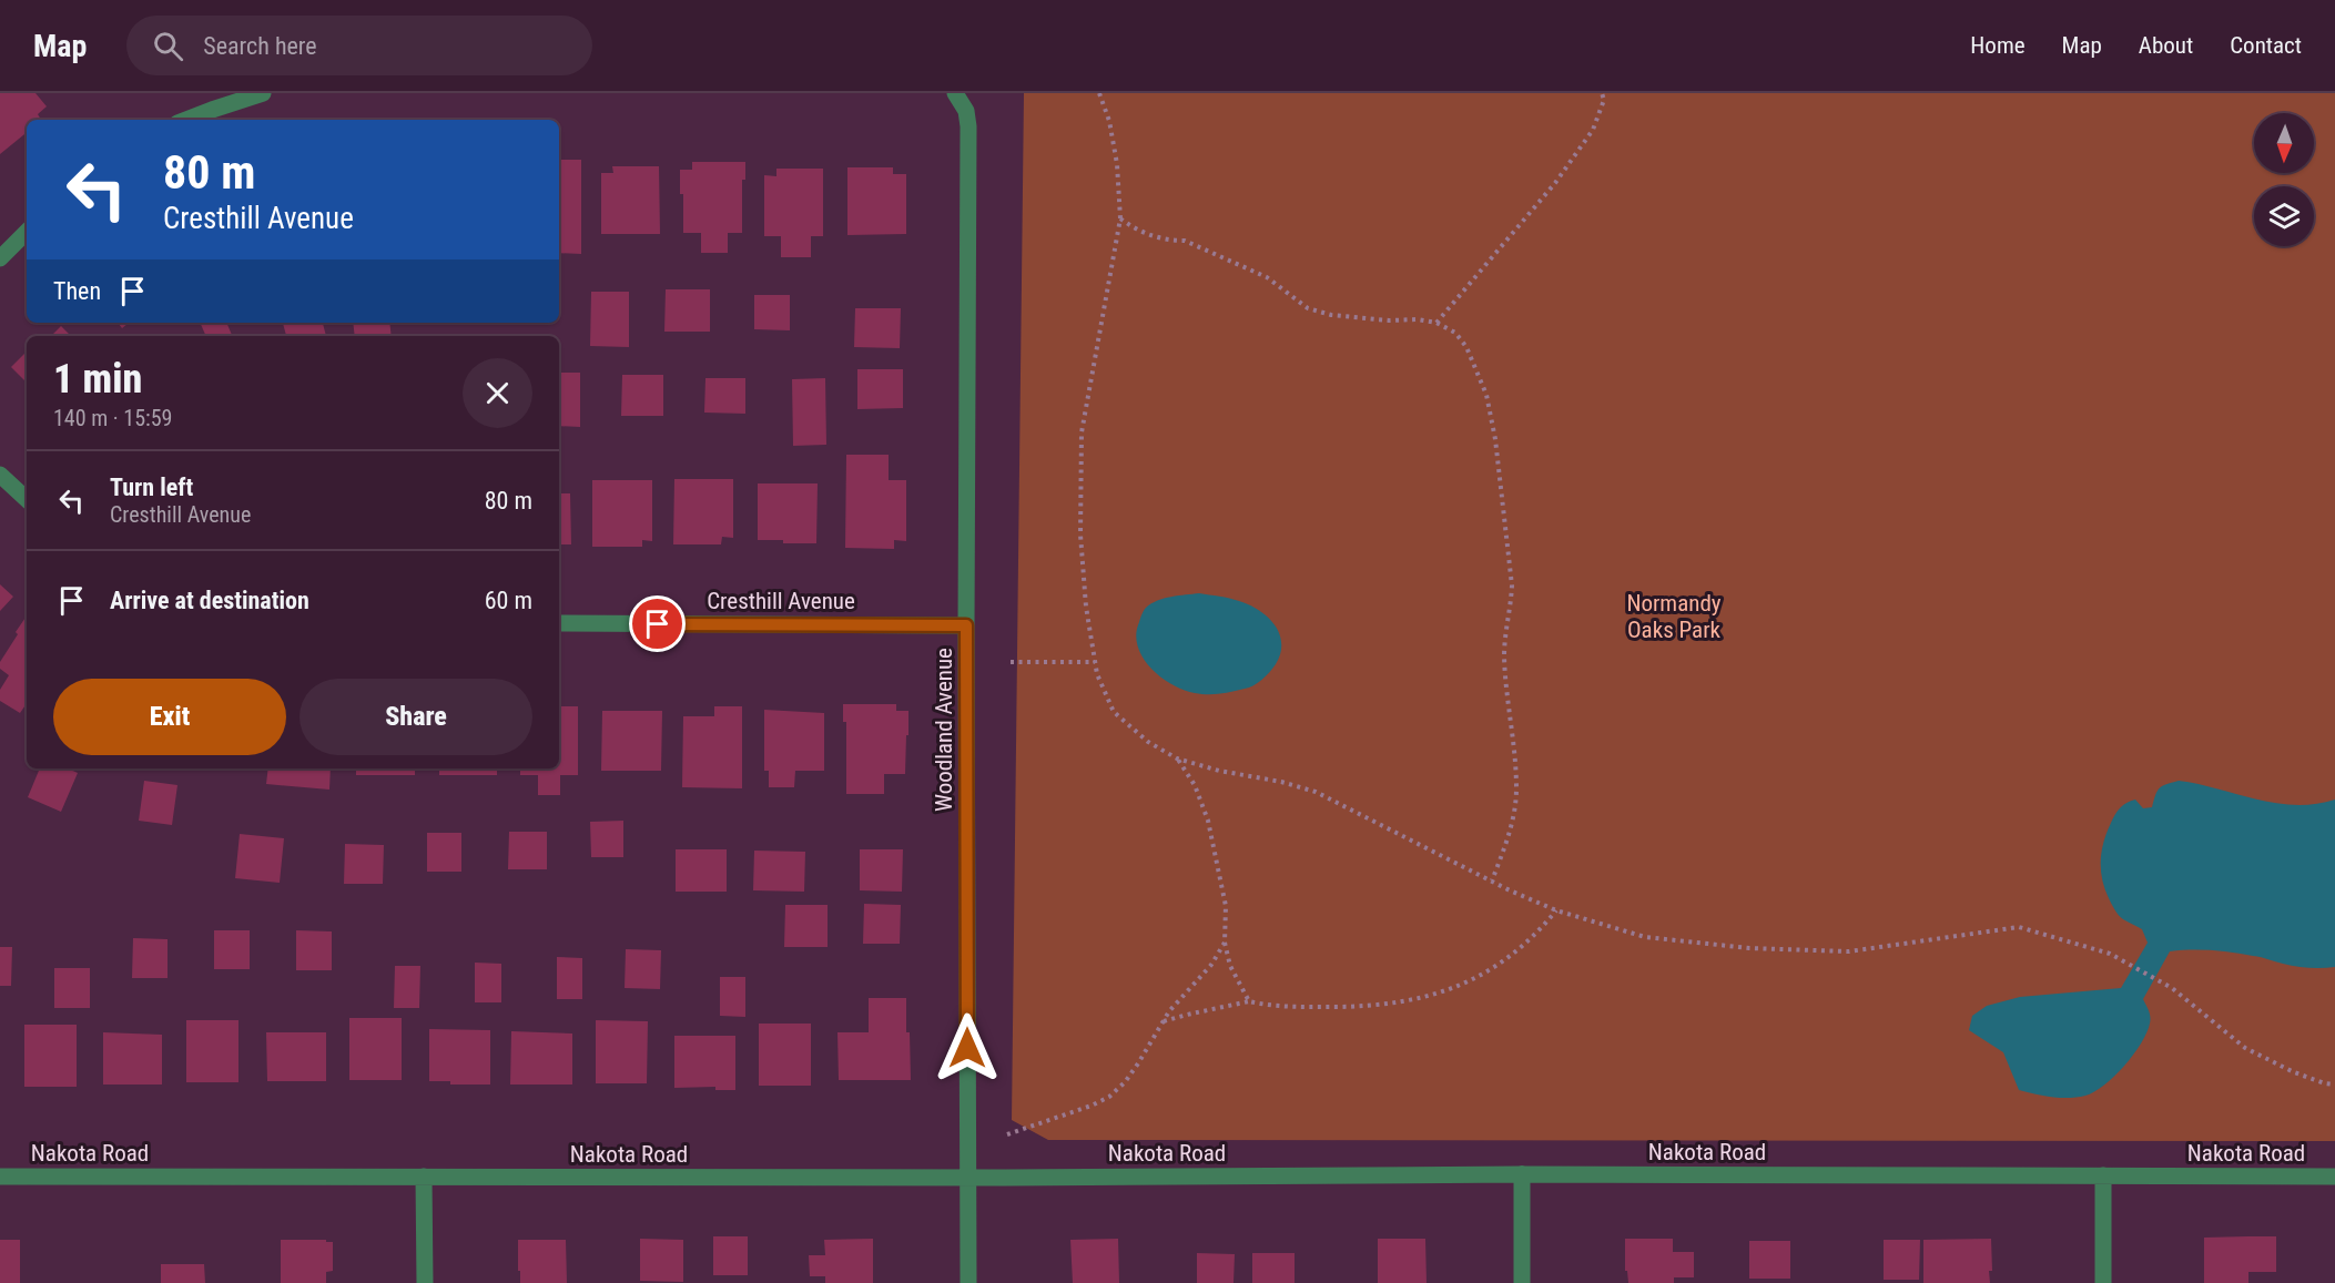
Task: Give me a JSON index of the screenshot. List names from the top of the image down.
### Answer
{
  "streets": {
    "street": ["Cresthill Avenue", "Woodland Avenue", "Nakota Road"]
  },
  "crossings": [
    ["Cresthill Avenue", "Woodland Avenue"],
    ["Woodland Avenue", "Nakota Road"]
  ],
  "parks": ["Normandy Oaks Park"],
  "north": "bottom",
  "page": {
    "header": "Map",
    "search": "Search here",
    "nav": [
      "Home",
      "Map",
      "About",
      "Contact"
    ],
    "turn": ["80 m", "Cresthill Avenue"],
    "then": "Then",
    "heading": ["1 min", "140 m · 15:59"],
    "list": [
      {
        "name": "Turn left",
        "note": "Cresthill Avenue",
        "value": "80 m"
      },
      {
        "name": "Arrive at destination",
        "value": "60 m"
      }
    ],
    "buttons": ["Exit", "Share"]
  }
}
